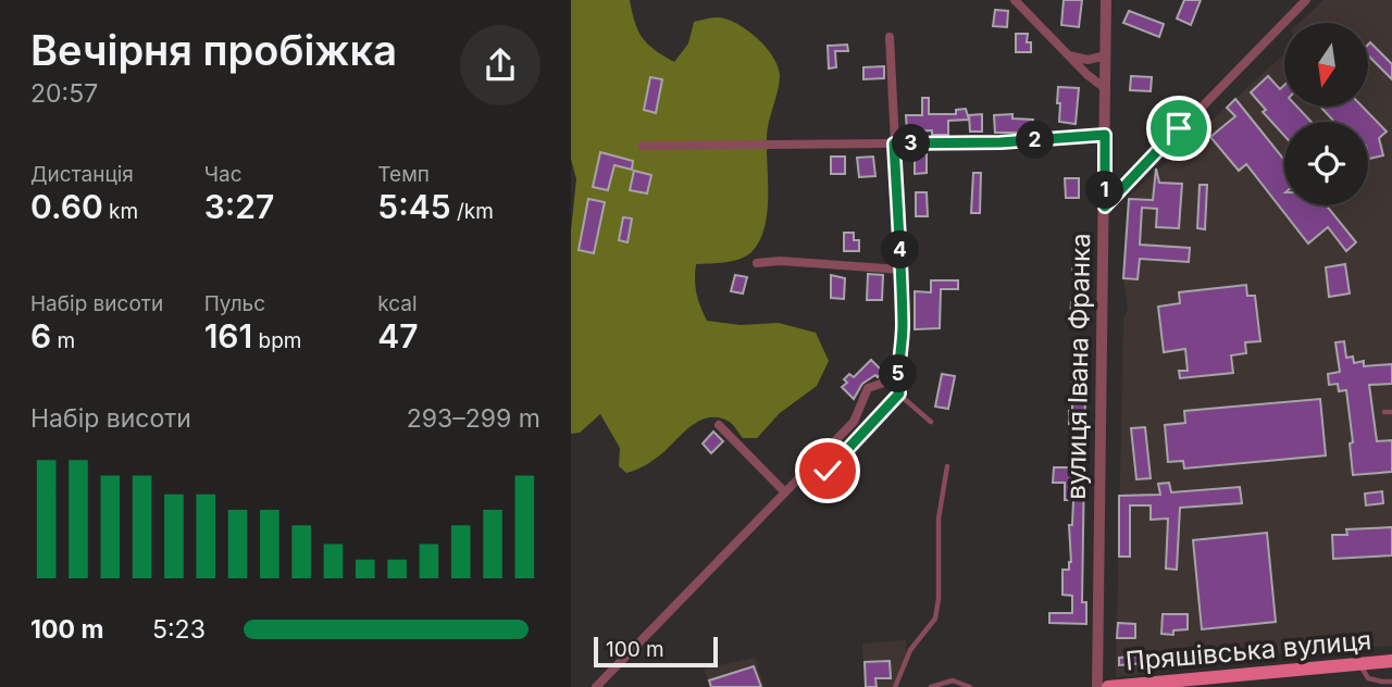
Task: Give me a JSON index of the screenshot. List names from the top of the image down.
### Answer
{
  "streets": {
    "main road": ["Пряшівська вулиця"],
    "street": ["вулиця Івана Франка"]
  },
  "scale_bar": "100 m",
  "north": "bottom",
  "page": {
    "heading": ["Вечірня пробіжка", "20:57"],
    "pins": [
      "2",
      "3",
      "1",
      "4",
      "5"
    ],
    "stats": [
      ["Дистанція", "0.60 km"],
      ["Час", "3:27"],
      ["Темп", "5:45 /km"],
      ["Набір висоти", "6 m"],
      ["Пульс", "161 bpm"],
      ["kcal", "47"]
    ],
    "chart": ["Набір висоти", "293–299 m"],
    "list": [
      {
        "name": "100 m",
        "note": "5:23"
      }
    ],
    "scale": "100 m"
  }
}
